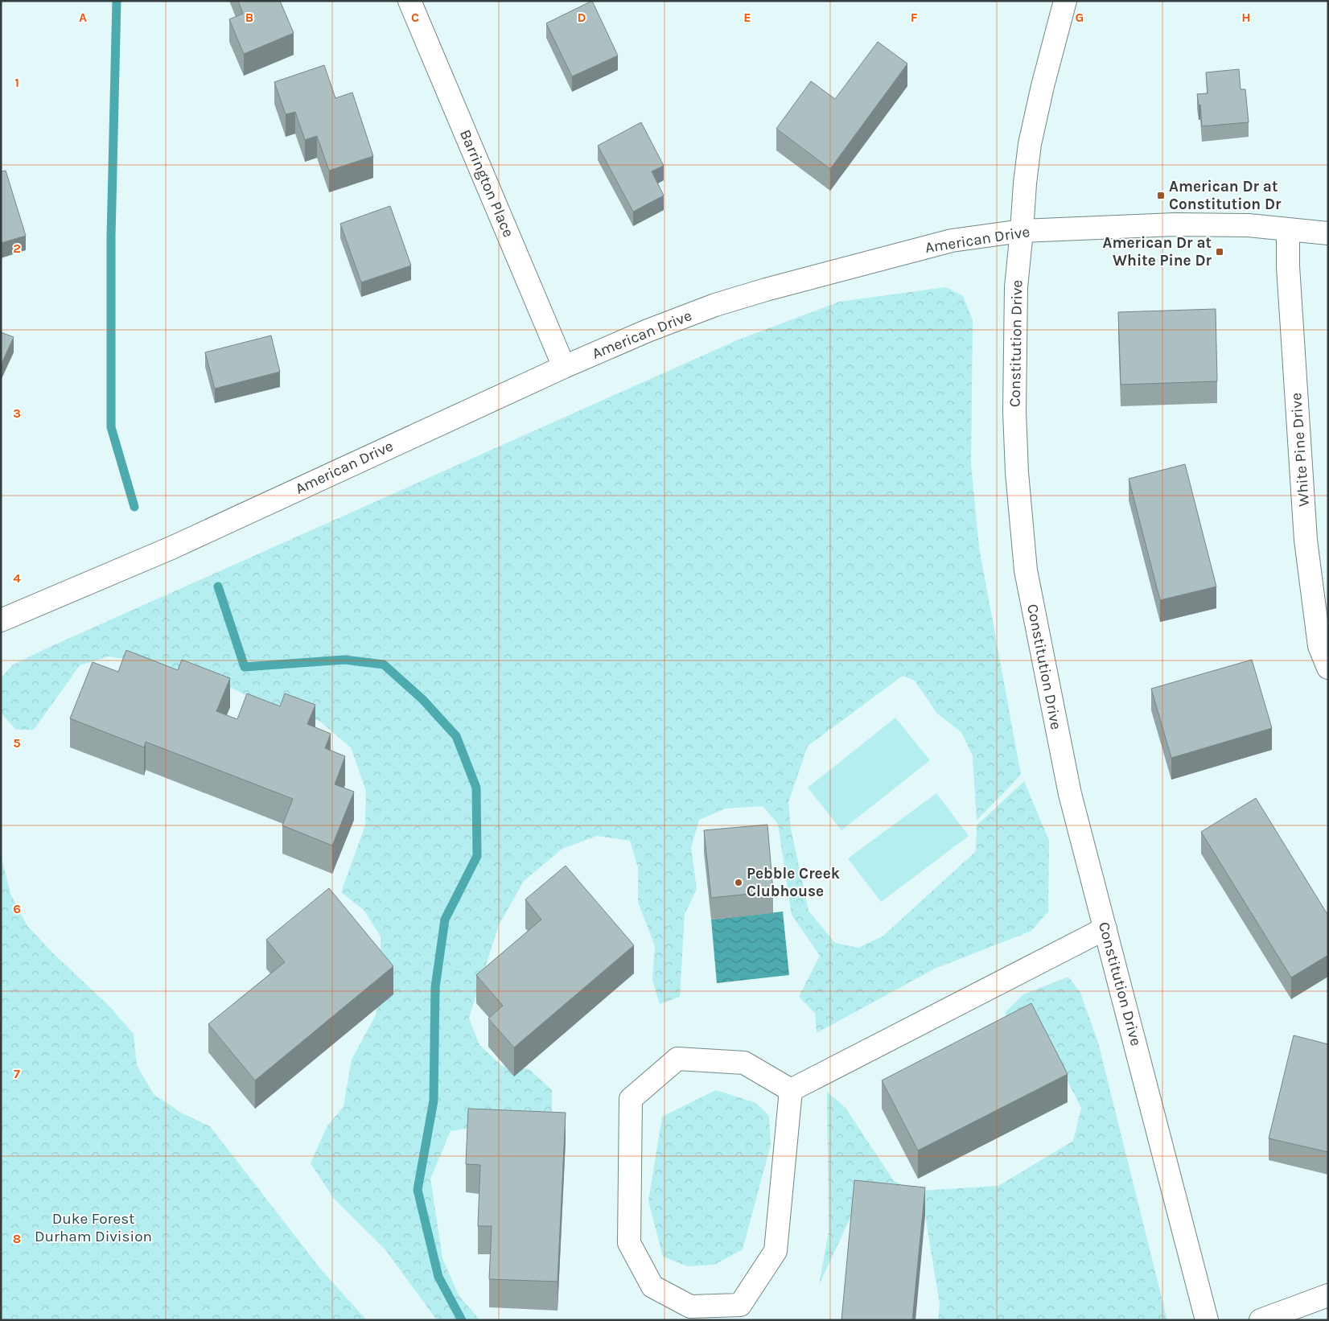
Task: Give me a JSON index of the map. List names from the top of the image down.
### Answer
{
  "streets": {
    "street": [
      "Barrington Place",
      "American Drive",
      "Constitution Drive",
      "White Pine Drive"
    ]
  },
  "crossings": [
    ["Barrington Place", "American Drive"],
    ["American Drive", "Constitution Drive"],
    ["American Drive", "White Pine Drive"]
  ],
  "parks": ["Duke Forest Durham Division"],
  "places": {
    "transit": ["American Dr at Constitution Dr", "American Dr at White Pine Dr"],
    "other": ["Pebble Creek Clubhouse"]
  },
  "grid": {
    "columns": [
      "A",
      "B",
      "C",
      "D",
      "E",
      "F",
      "G",
      "H"
    ],
    "rows": [
      "1",
      "2",
      "3",
      "4",
      "5",
      "6",
      "7",
      "8"
    ]
  }
}
